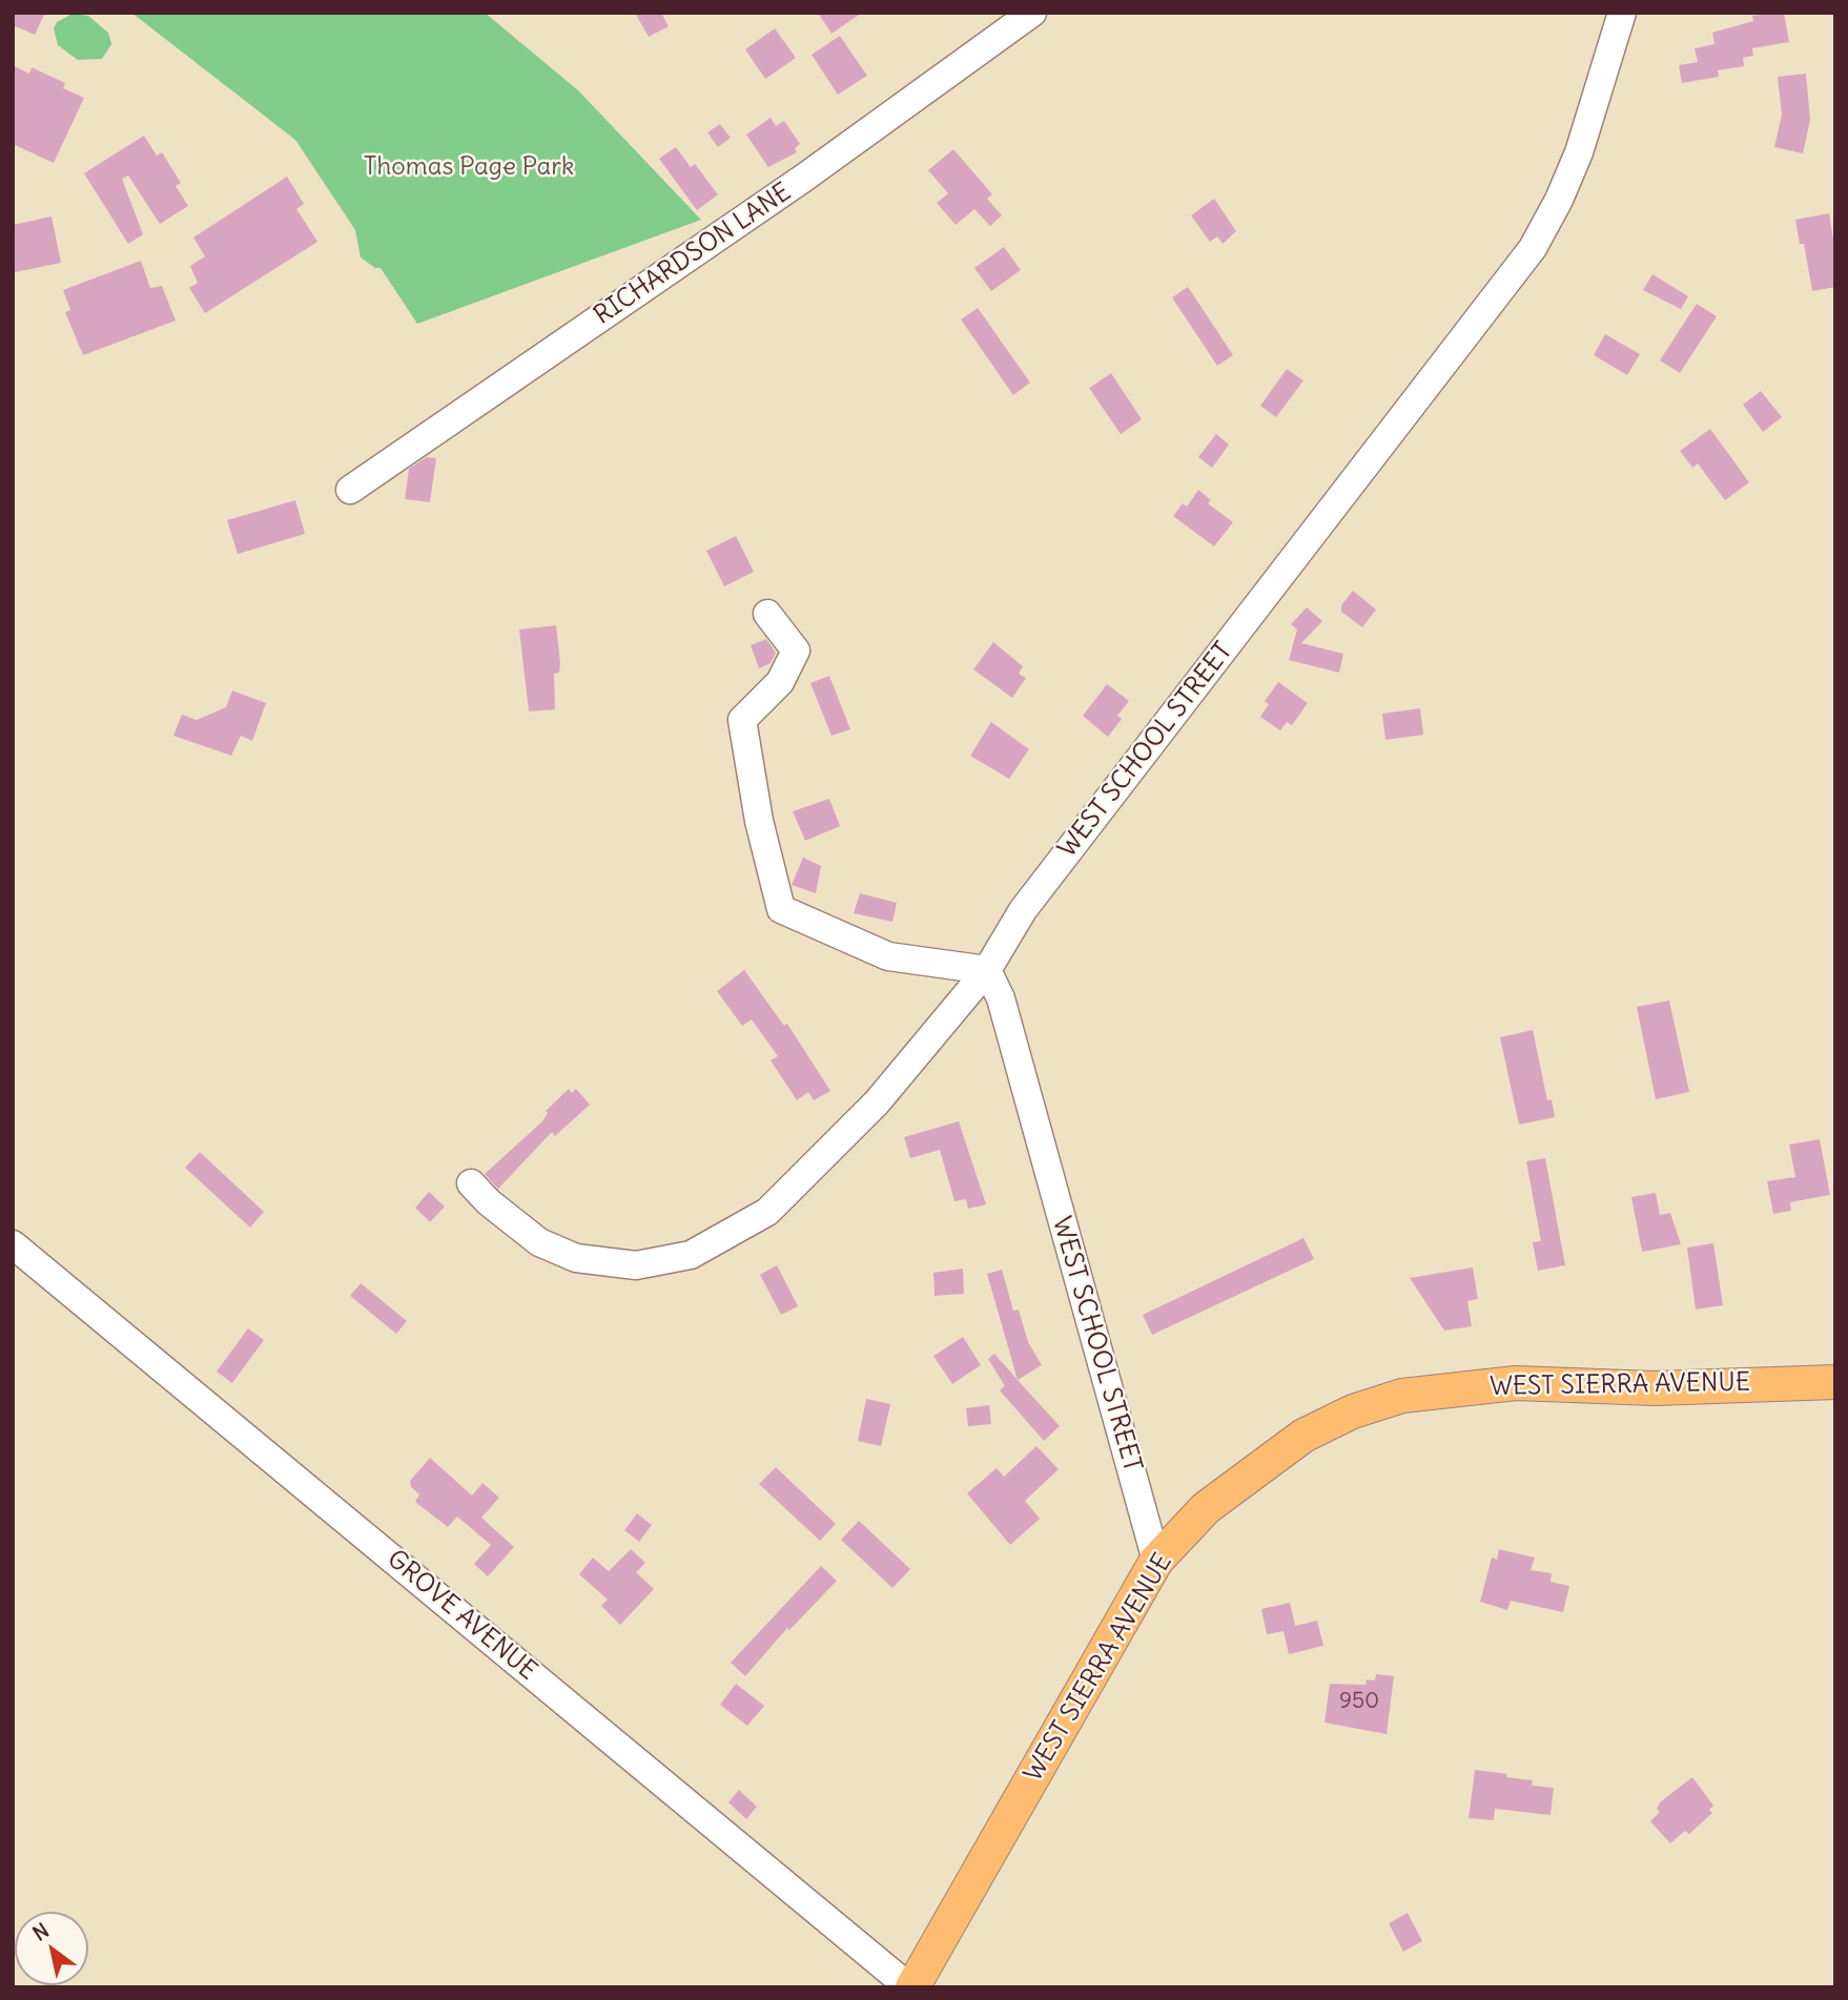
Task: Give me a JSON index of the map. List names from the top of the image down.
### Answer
{
  "streets": {
    "main road": ["WEST SIERRA AVENUE"],
    "street": ["RICHARDSON LANE", "WEST SCHOOL STREET", "GROVE AVENUE"]
  },
  "crossings": [
    ["WEST SCHOOL STREET", "WEST SIERRA AVENUE"],
    ["WEST SIERRA AVENUE", "GROVE AVENUE"]
  ],
  "parks": ["Thomas Page Park"],
  "house_numbers": ["950"],
  "north": "top left"
}
